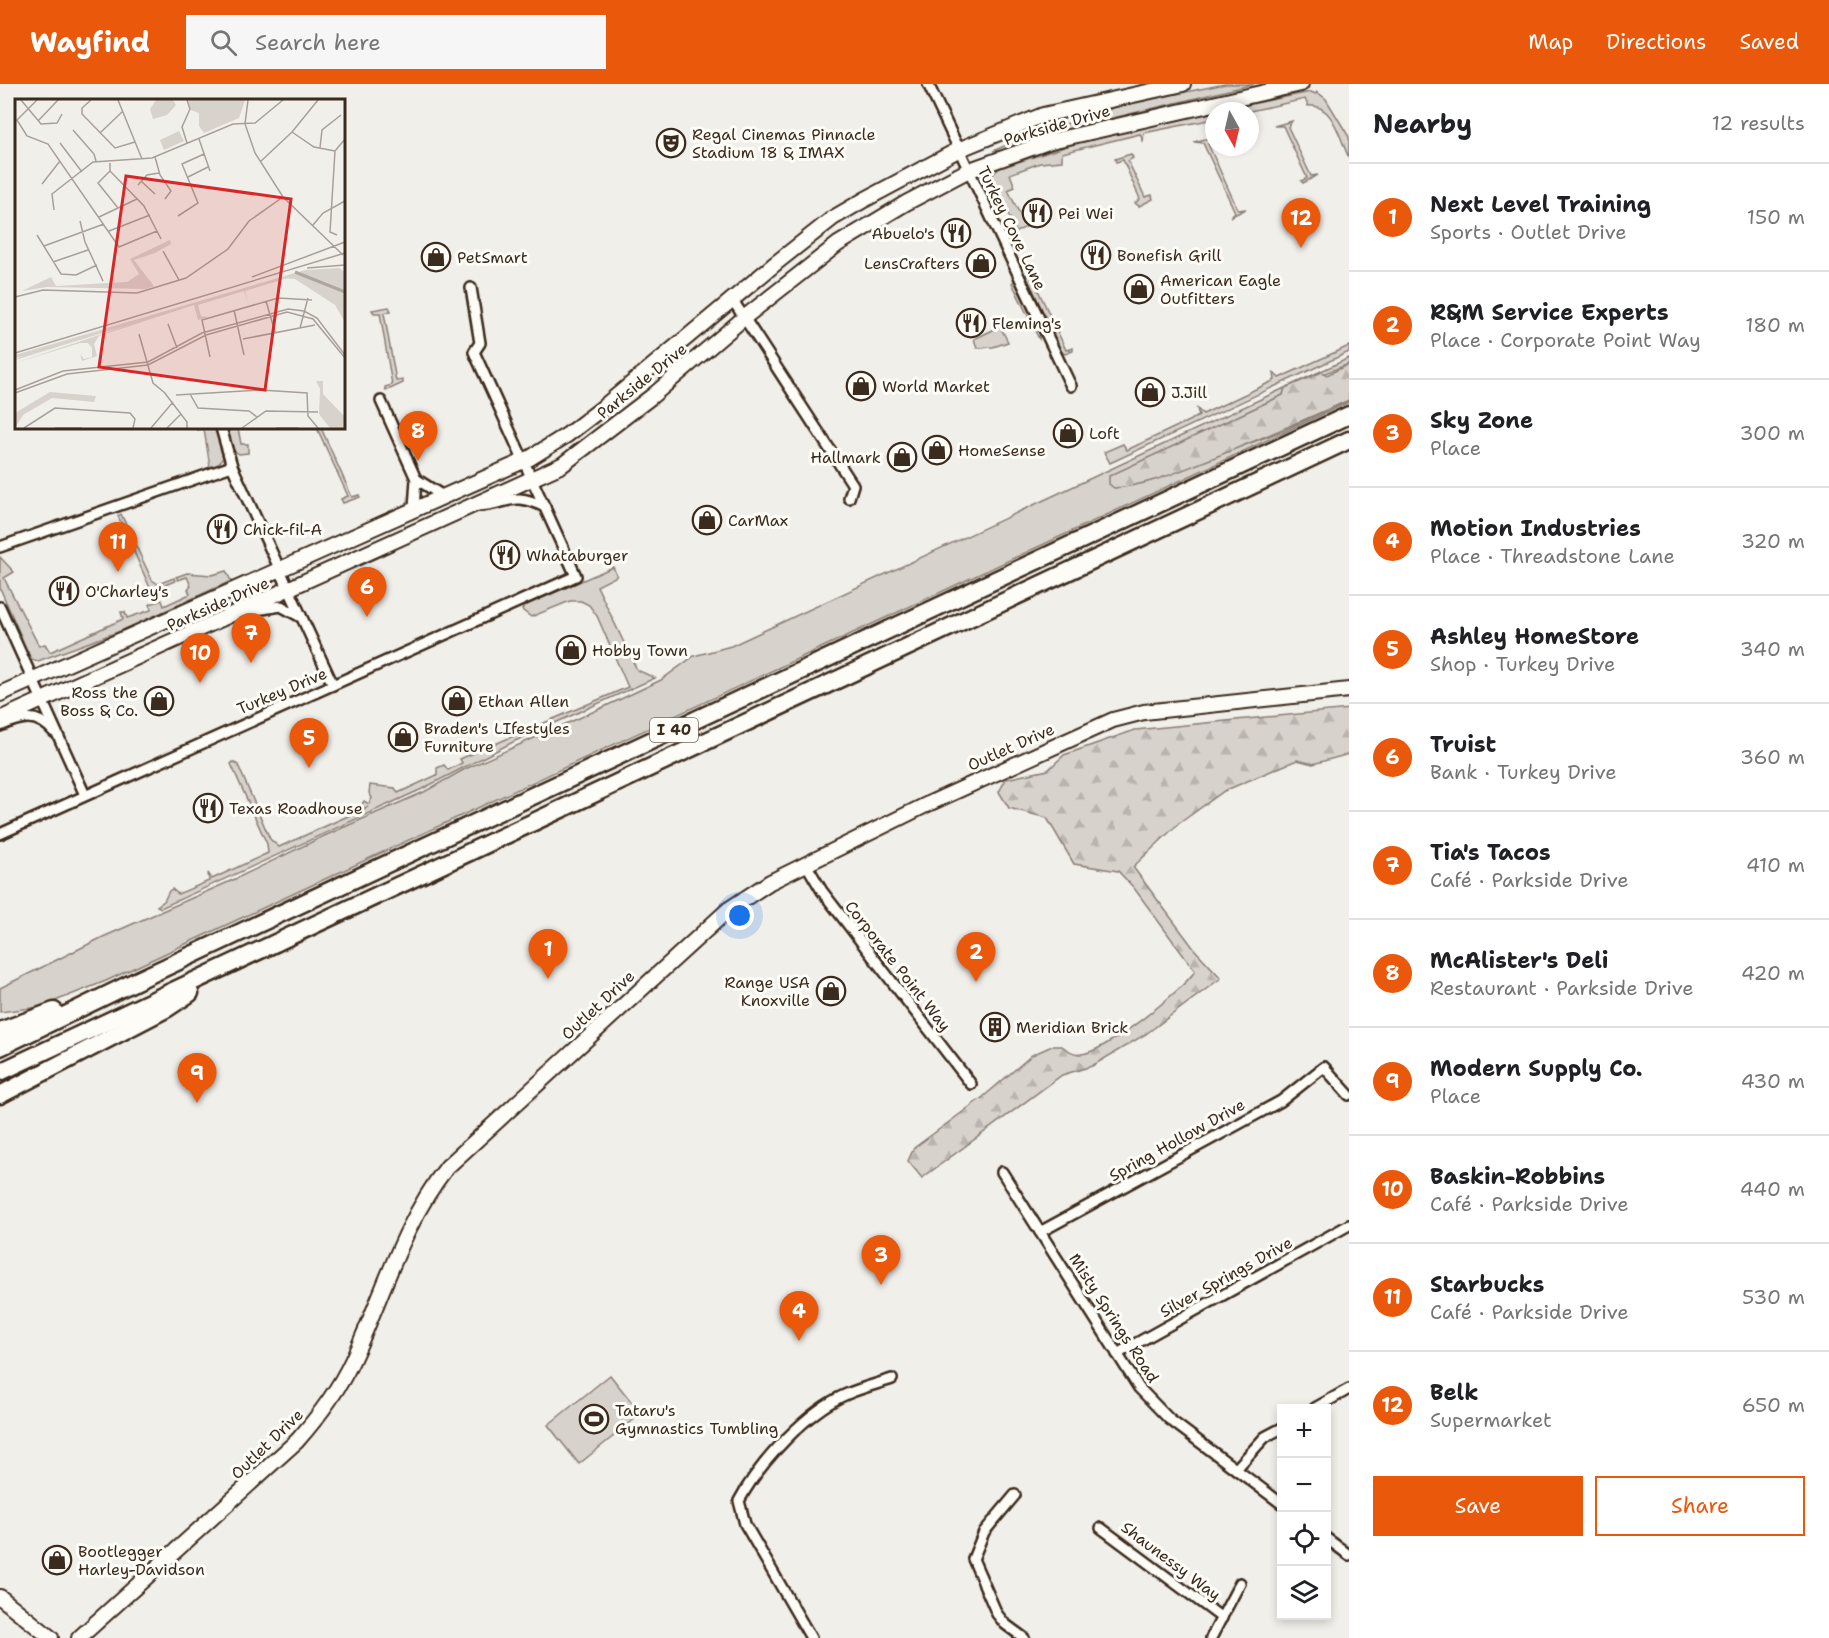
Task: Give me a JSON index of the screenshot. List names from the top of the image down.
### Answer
{
  "streets": {
    "highway": ["I 40"],
    "street": [
      "Parkside Drive",
      "Turkey Cove Lane",
      "Turkey Drive",
      "Outlet Drive",
      "Corporate Point Way",
      "Spring Hollow Drive",
      "Silver Springs Drive",
      "Misty Springs Road",
      "Shaunessy Way"
    ]
  },
  "crossings": [
    ["Parkside Drive", "Turkey Cove Lane"],
    ["Outlet Drive", "Corporate Point Way"],
    ["Spring Hollow Drive", "Misty Springs Road"],
    ["Silver Springs Drive", "Misty Springs Road"]
  ],
  "places": {
    "theatre": ["Regal Cinemas Pinnacle Stadium 18 & IMAX"],
    "restaurant": [
      "Pei Wei",
      "Abuelo's",
      "Bonefish Grill",
      "Fleming's",
      "Chick-fil-A",
      "Whataburger",
      "O'Charley's",
      "Texas Roadhouse"
    ],
    "shop": [
      "PetSmart",
      "LensCrafters",
      "American Eagle Outfitters",
      "World Market",
      "J.Jill",
      "Loft",
      "HomeSense",
      "Hallmark",
      "CarMax",
      "Hobby Town",
      "Ross the Boss & Co.",
      "Ethan Allen",
      "Braden's LIfestyles Furniture",
      "Range USA Knoxville",
      "Bootlegger Harley-Davidson"
    ],
    "building": ["Meridian Brick"],
    "sports": ["Tataru's Gymnastics Tumbling"]
  },
  "north": "bottom",
  "page": {
    "header": "Wayfind",
    "search": "Search here",
    "nav": ["Map", "Directions", "Saved"],
    "heading": ["Nearby", "12 results"],
    "list": [
      {
        "mark": "1",
        "name": "Next Level Training",
        "note": "Sports · Outlet Drive",
        "value": "150 m"
      },
      {
        "mark": "2",
        "name": "R&M Service Experts",
        "note": "Place · Corporate Point Way",
        "value": "180 m"
      },
      {
        "mark": "3",
        "name": "Sky Zone",
        "note": "Place",
        "value": "300 m"
      },
      {
        "mark": "4",
        "name": "Motion Industries",
        "note": "Place · Threadstone Lane",
        "value": "320 m"
      },
      {
        "mark": "5",
        "name": "Ashley HomeStore",
        "note": "Shop · Turkey Drive",
        "value": "340 m"
      },
      {
        "mark": "6",
        "name": "Truist",
        "note": "Bank · Turkey Drive",
        "value": "360 m"
      },
      {
        "mark": "7",
        "name": "Tia's Tacos",
        "note": "Café · Parkside Drive",
        "value": "410 m"
      },
      {
        "mark": "8",
        "name": "McAlister's Deli",
        "note": "Restaurant · Parkside Drive",
        "value": "420 m"
      },
      {
        "mark": "9",
        "name": "Modern Supply Co.",
        "note": "Place",
        "value": "430 m"
      },
      {
        "mark": "10",
        "name": "Baskin-Robbins",
        "note": "Café · Parkside Drive",
        "value": "440 m"
      },
      {
        "mark": "11",
        "name": "Starbucks",
        "note": "Café · Parkside Drive",
        "value": "530 m"
      },
      {
        "mark": "12",
        "name": "Belk",
        "note": "Supermarket",
        "value": "650 m"
      }
    ],
    "pins": [
      "12",
      "8",
      "11",
      "6",
      "7",
      "10",
      "5",
      "1",
      "2",
      "9",
      "3",
      "4"
    ],
    "map_buttons": ["+", "−"],
    "buttons": ["Save", "Share"]
  }
}
